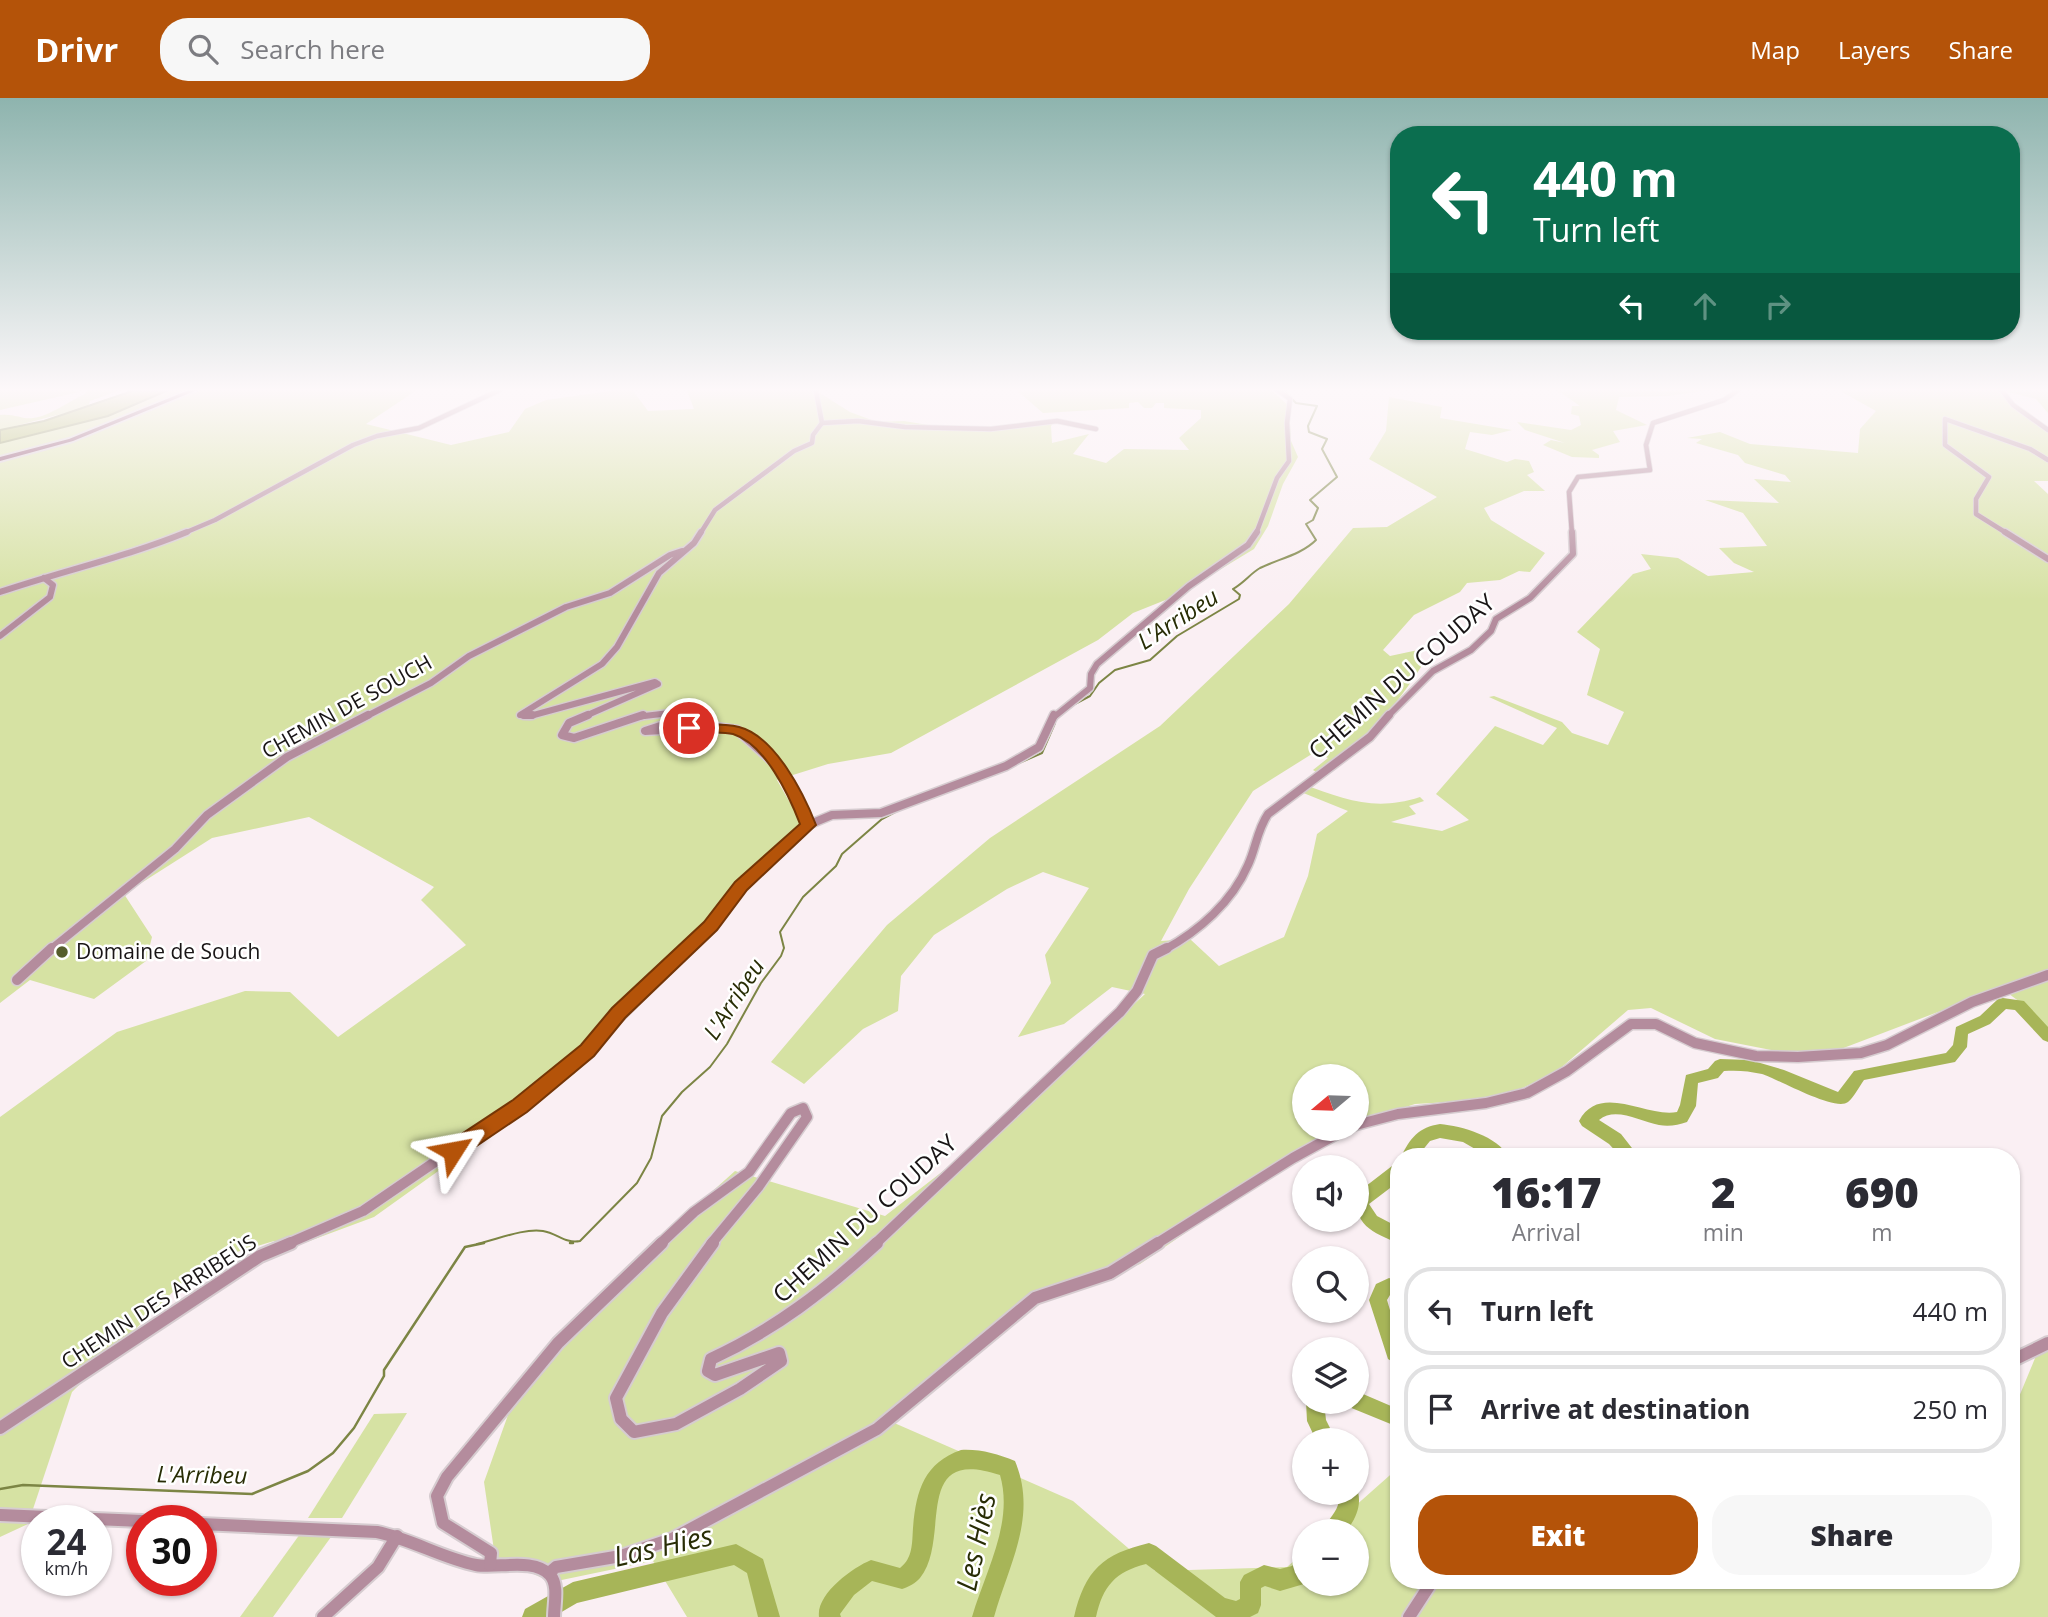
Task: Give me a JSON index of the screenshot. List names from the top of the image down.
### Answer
{
  "streets": {
    "street": ["CHEMIN DU COUDAY", "CHEMIN DE SOUCH", "CHEMIN DES ARRIBEÜS"]
  },
  "water": ["L'Arribeu", "Les Hiès", "Las Hies"],
  "places": ["Domaine de Souch"],
  "north": "left",
  "page": {
    "header": "Drivr",
    "search": "Search here",
    "nav": ["Map", "Layers", "Share"],
    "turn": ["440 m", "Turn left"],
    "map_buttons": ["+", "−"],
    "eta": [
      "16:17",
      "Arrival",
      "2",
      "min",
      "690",
      "m"
    ],
    "list": [
      {
        "name": "Turn left",
        "value": "440 m"
      },
      {
        "name": "Arrive at destination",
        "value": "250 m"
      }
    ],
    "buttons": ["Exit", "Share"],
    "speed": "24 km/h",
    "limit": "30"
  }
}
